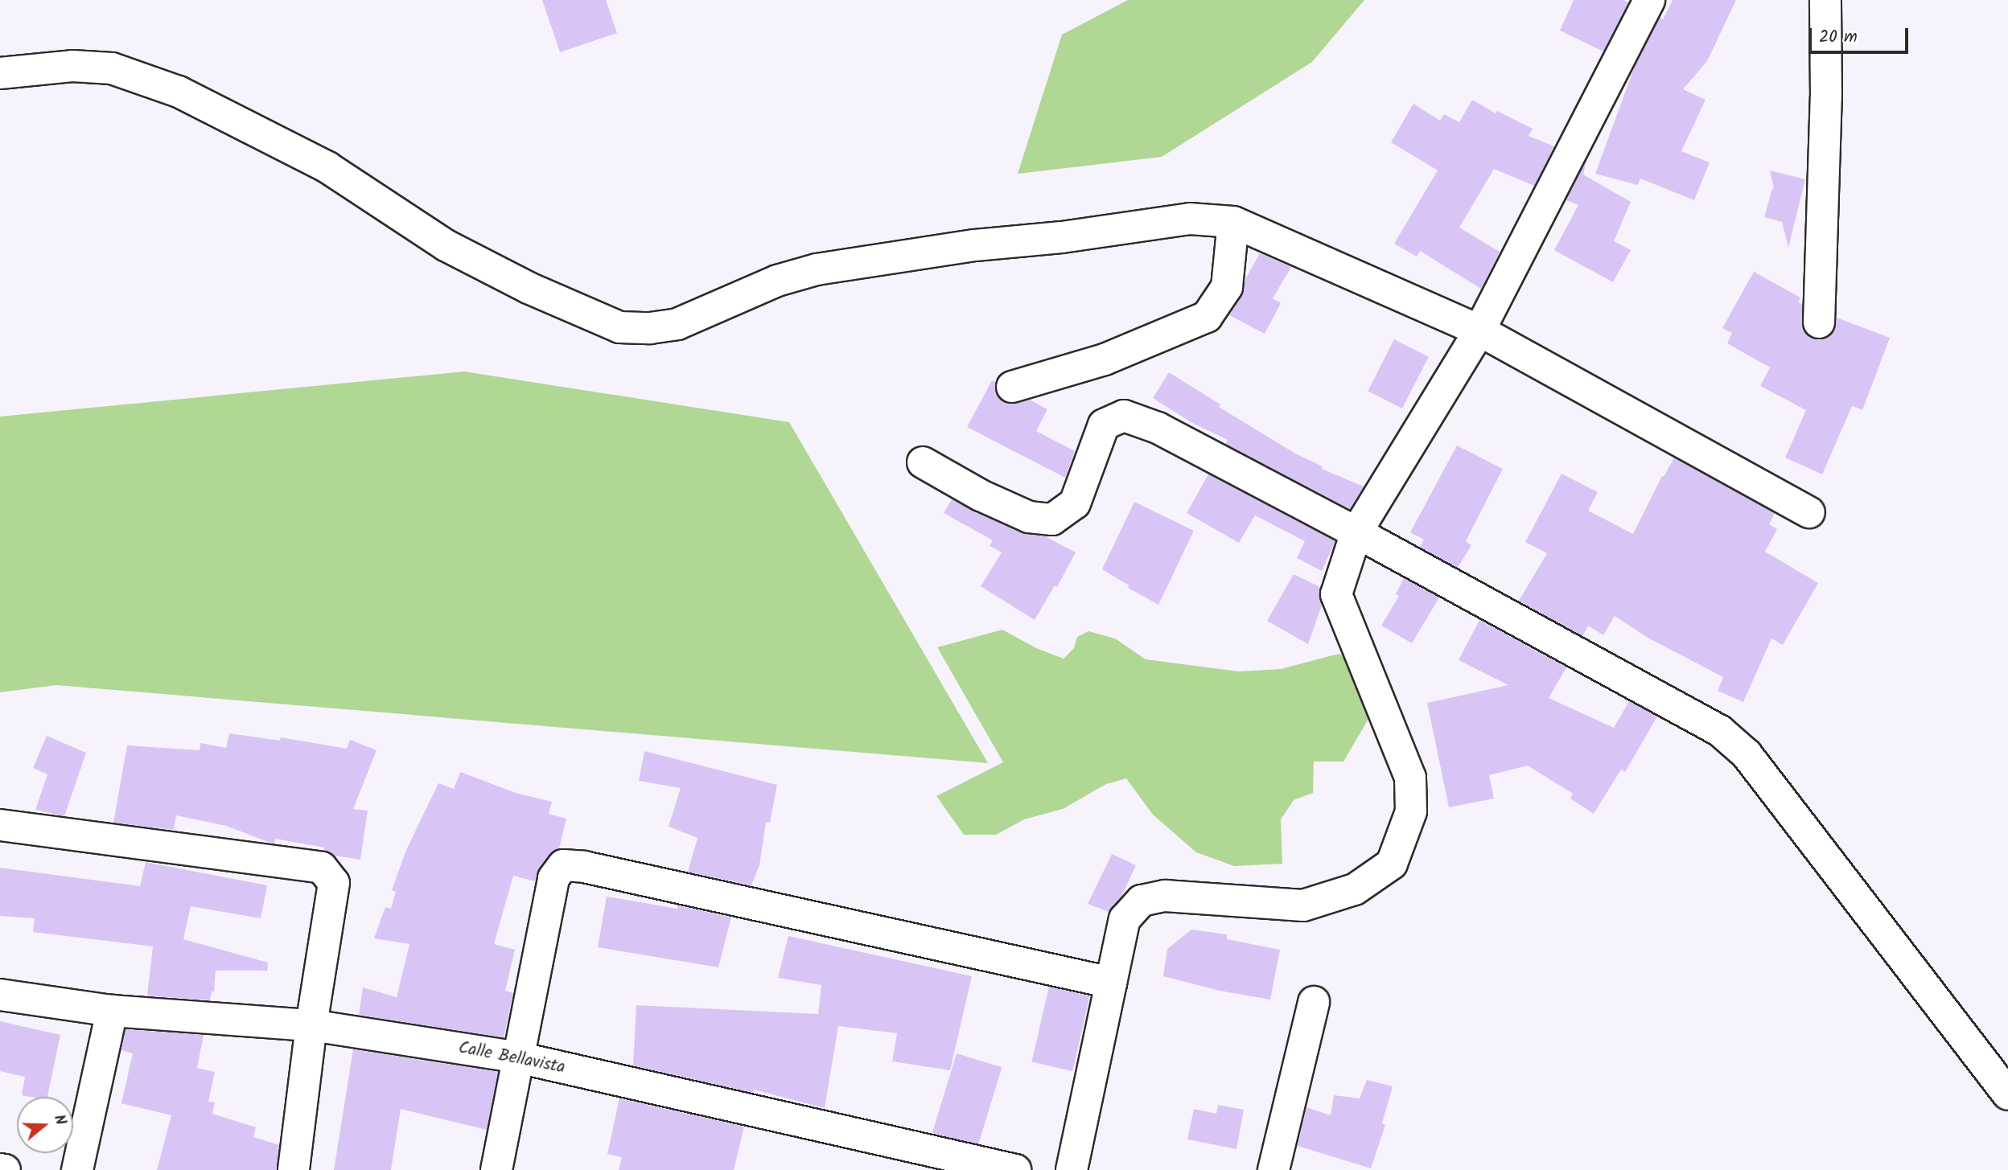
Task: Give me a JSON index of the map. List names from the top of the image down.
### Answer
{
  "streets": {
    "street": ["Calle Bellavista"]
  },
  "scale_bar": "20 m",
  "north": "right"
}
